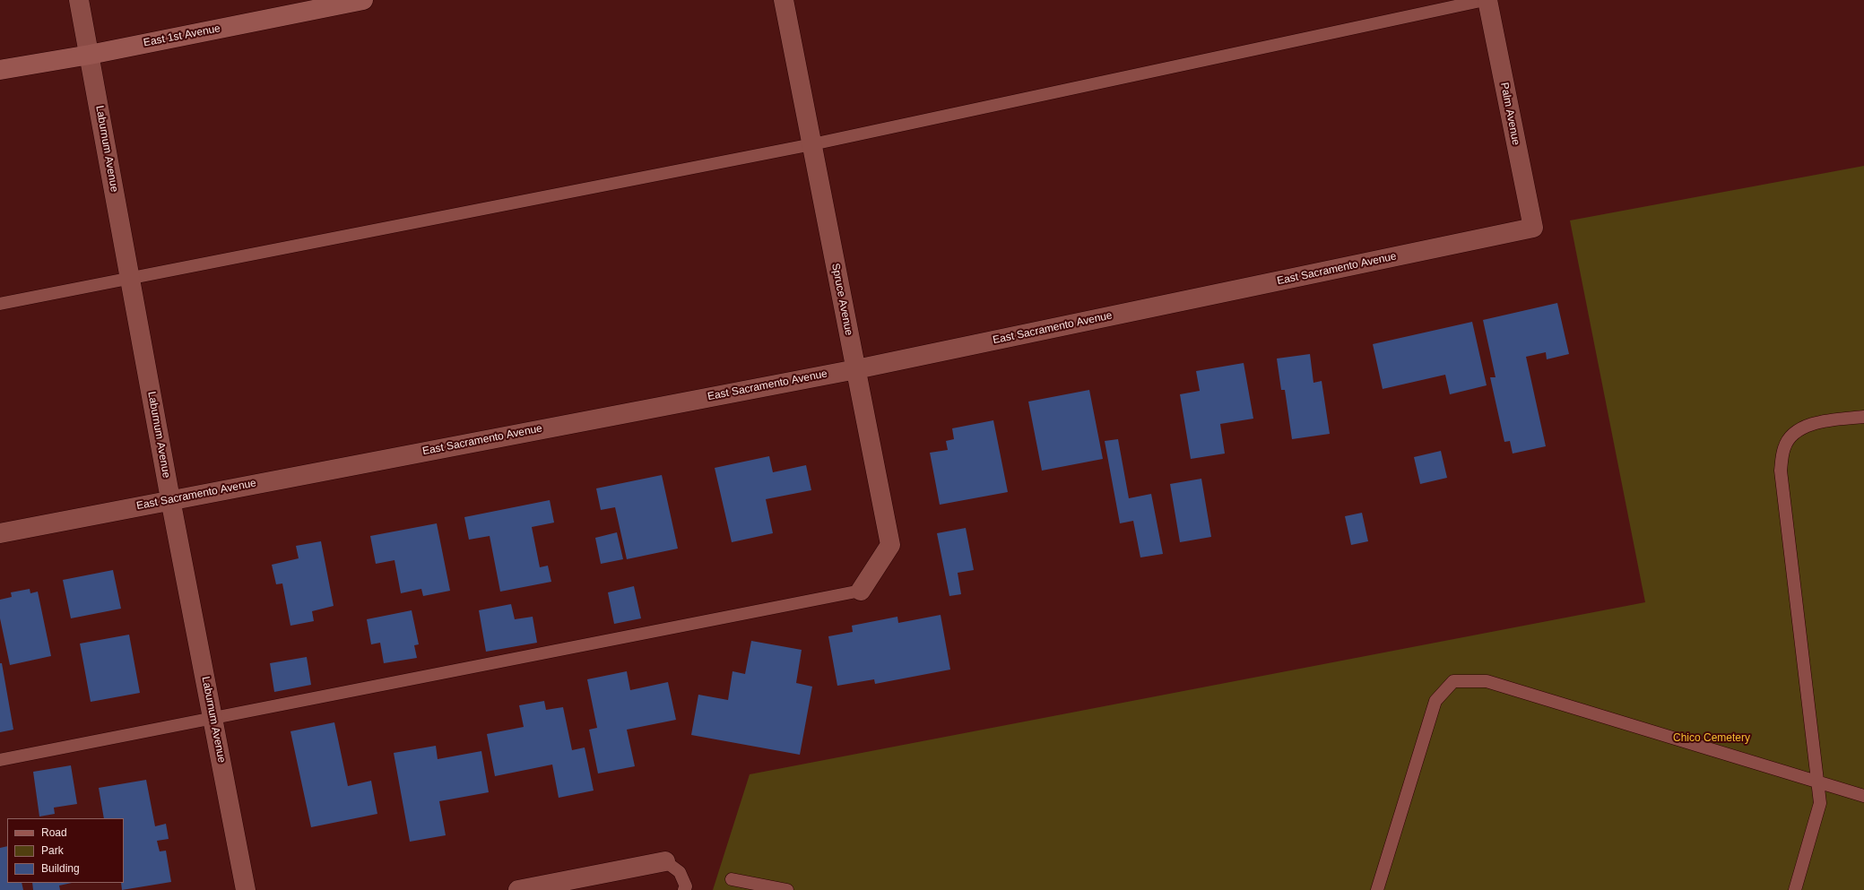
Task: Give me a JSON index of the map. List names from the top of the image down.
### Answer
{
  "streets": {
    "street": [
      "East 1st Avenue",
      "Palm Avenue",
      "Laburnum Avenue",
      "East Sacramento Avenue",
      "Spruce Avenue"
    ]
  },
  "crossings": [
    ["East 1st Avenue", "Laburnum Avenue"],
    ["Palm Avenue", "East Sacramento Avenue"],
    ["Laburnum Avenue", "East Sacramento Avenue"],
    ["East Sacramento Avenue", "Spruce Avenue"]
  ],
  "parks": ["Chico Cemetery"],
  "legend": ["Road", "Park", "Building"]
}
